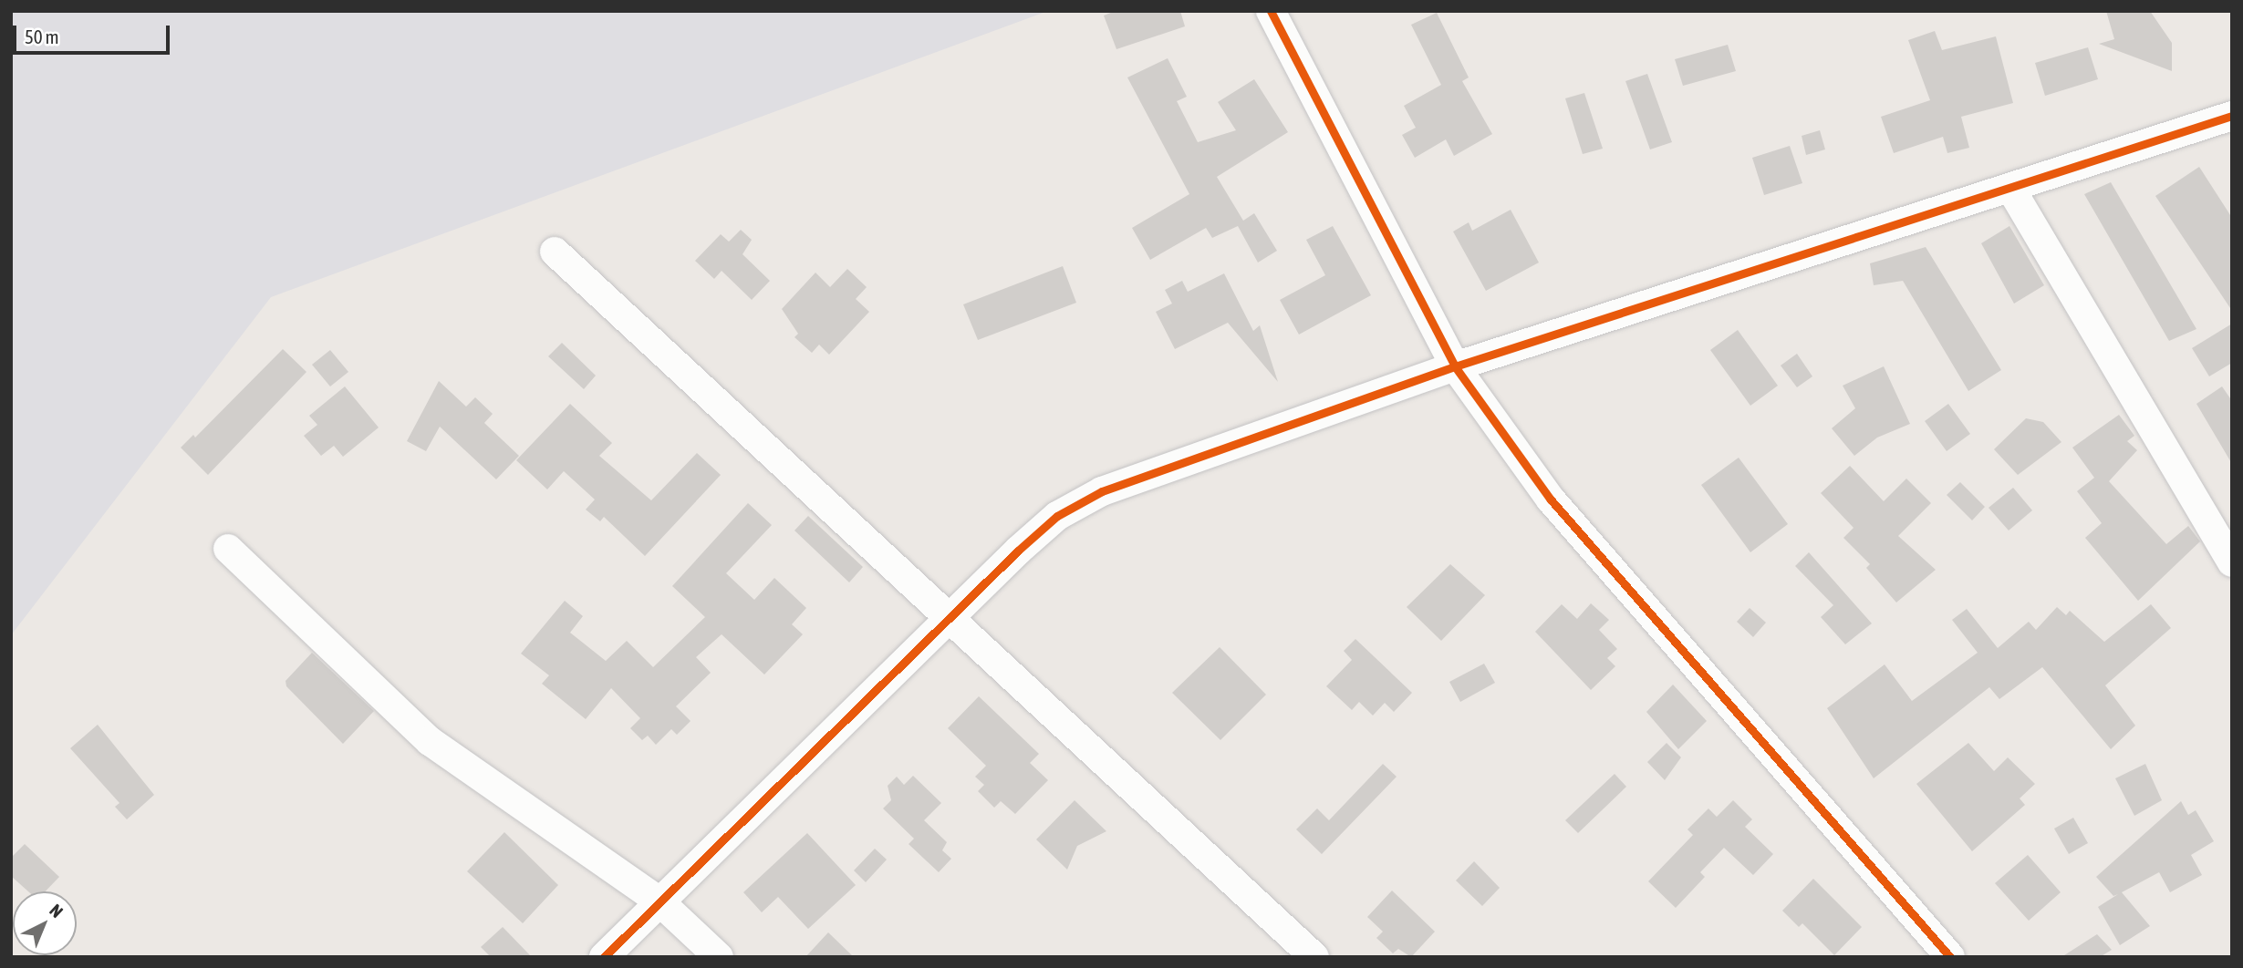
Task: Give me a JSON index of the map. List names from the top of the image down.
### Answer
{
  "scale_bar": "50 m",
  "north": "top right"
}
